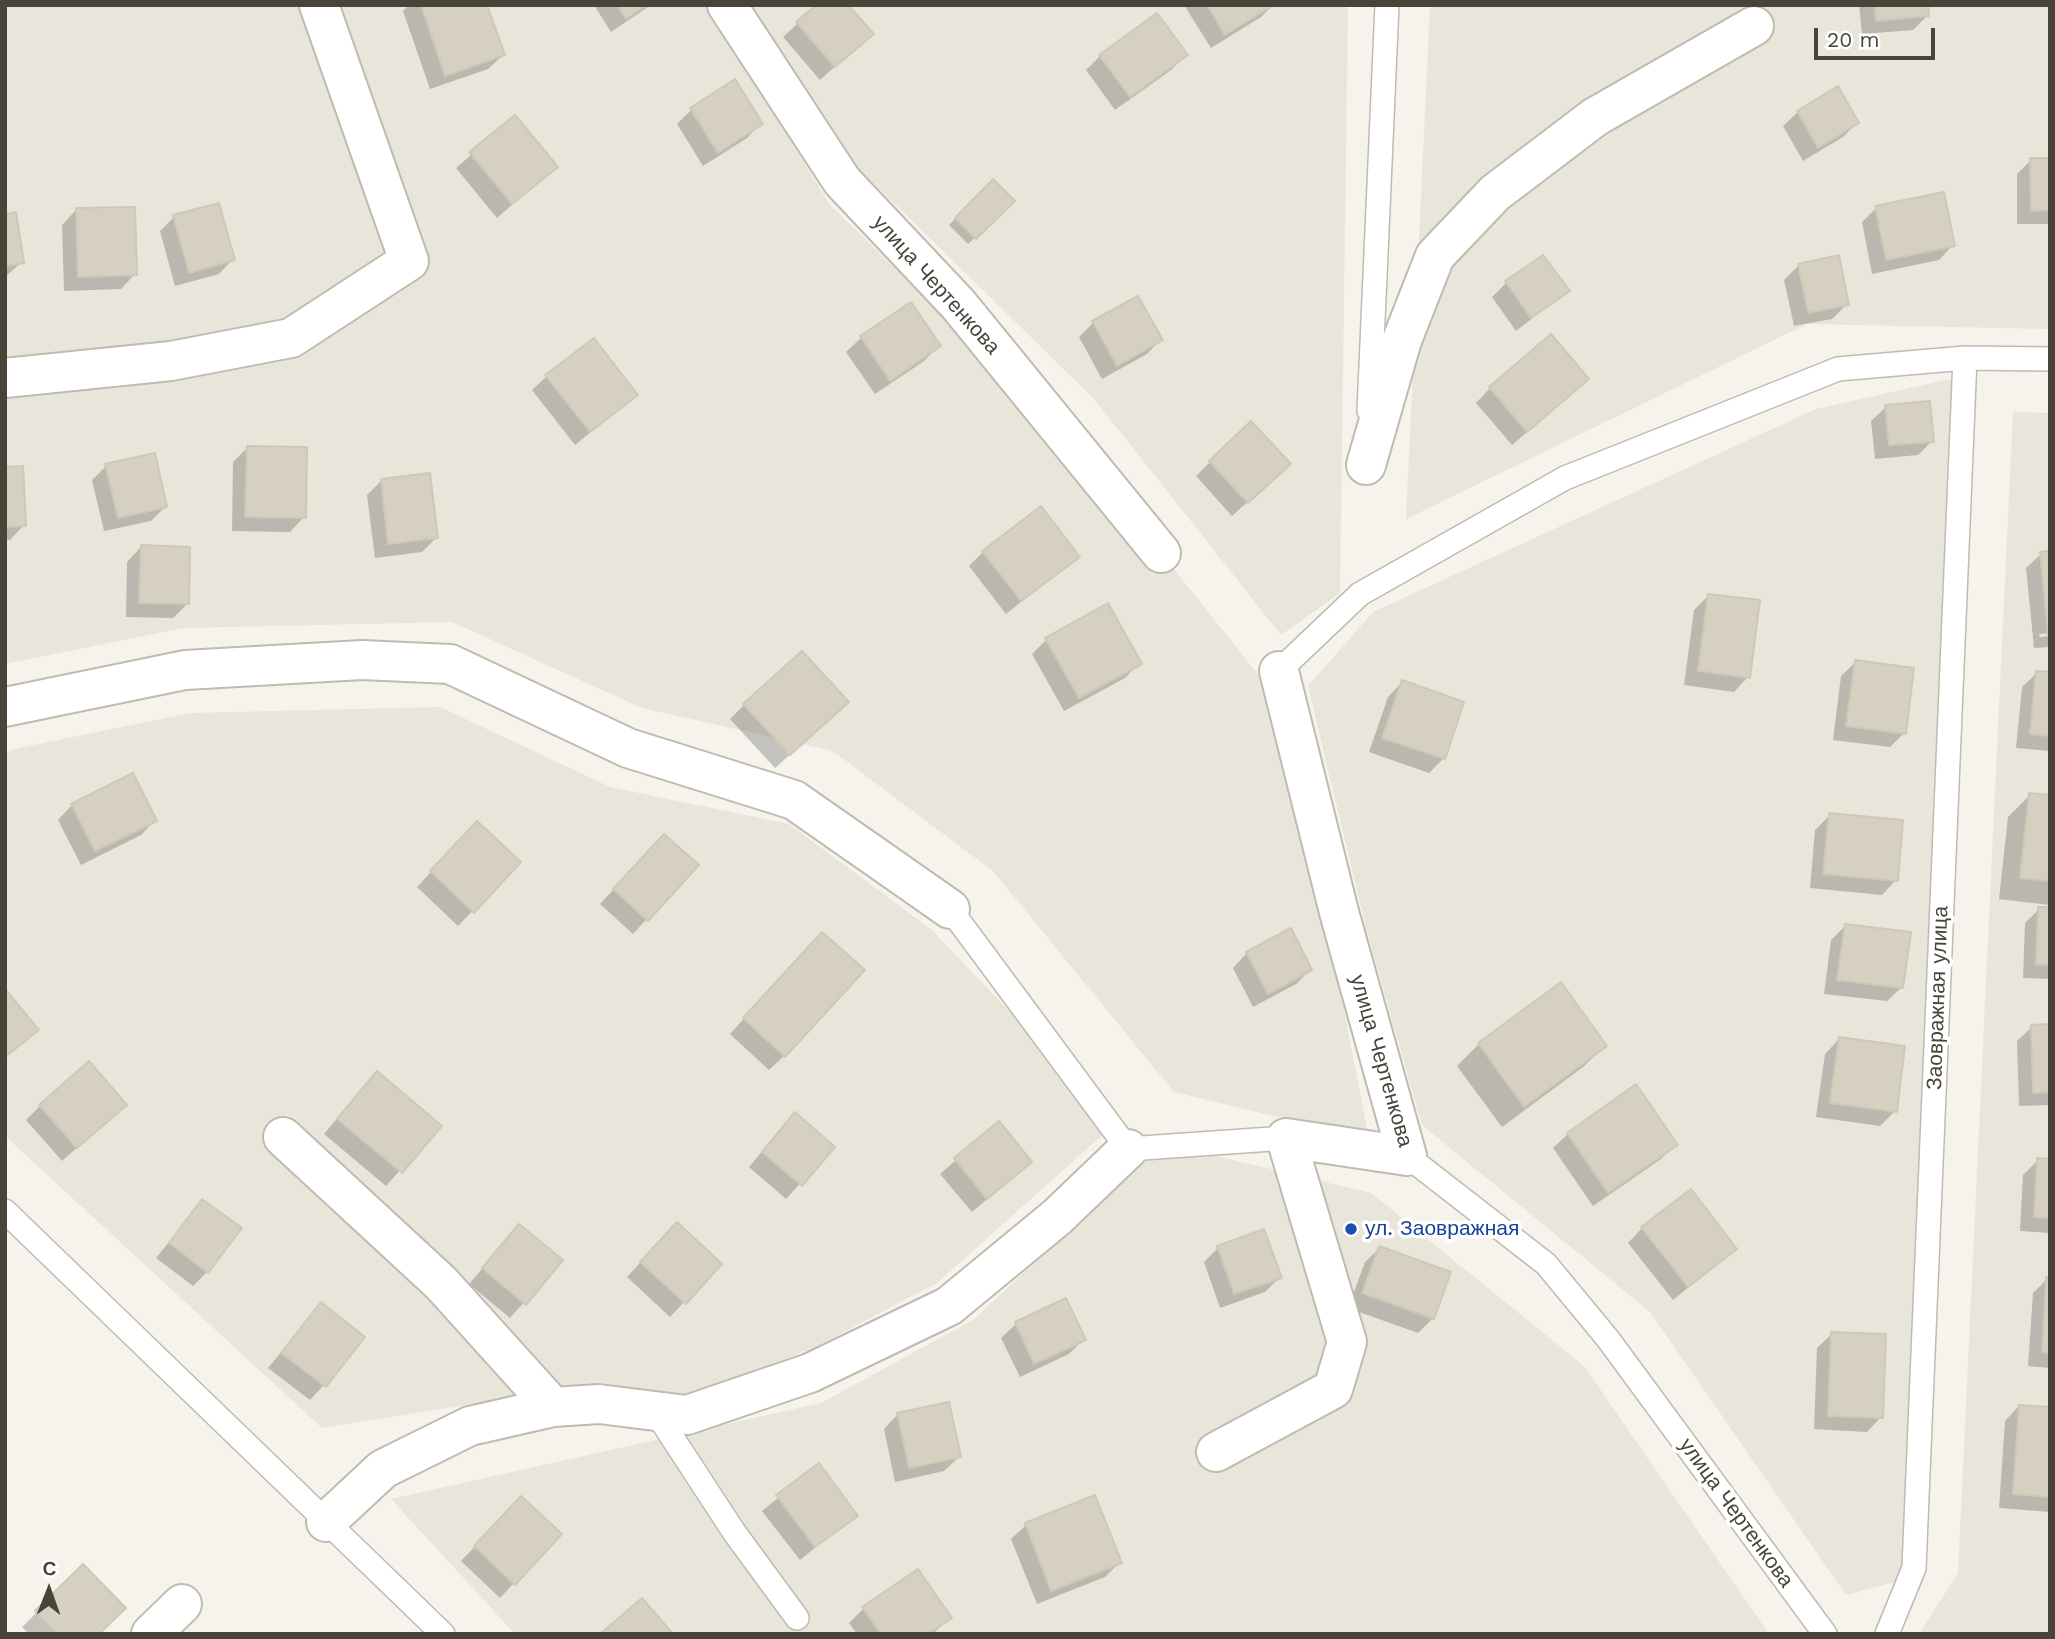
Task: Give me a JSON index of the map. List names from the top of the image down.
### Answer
{
  "streets": {
    "street": ["улица Чертенкова"],
    "lane": ["Заовражная улица"]
  },
  "places": ["ул. Заовражная"],
  "scale_bar": "20 m",
  "north": "top"
}
